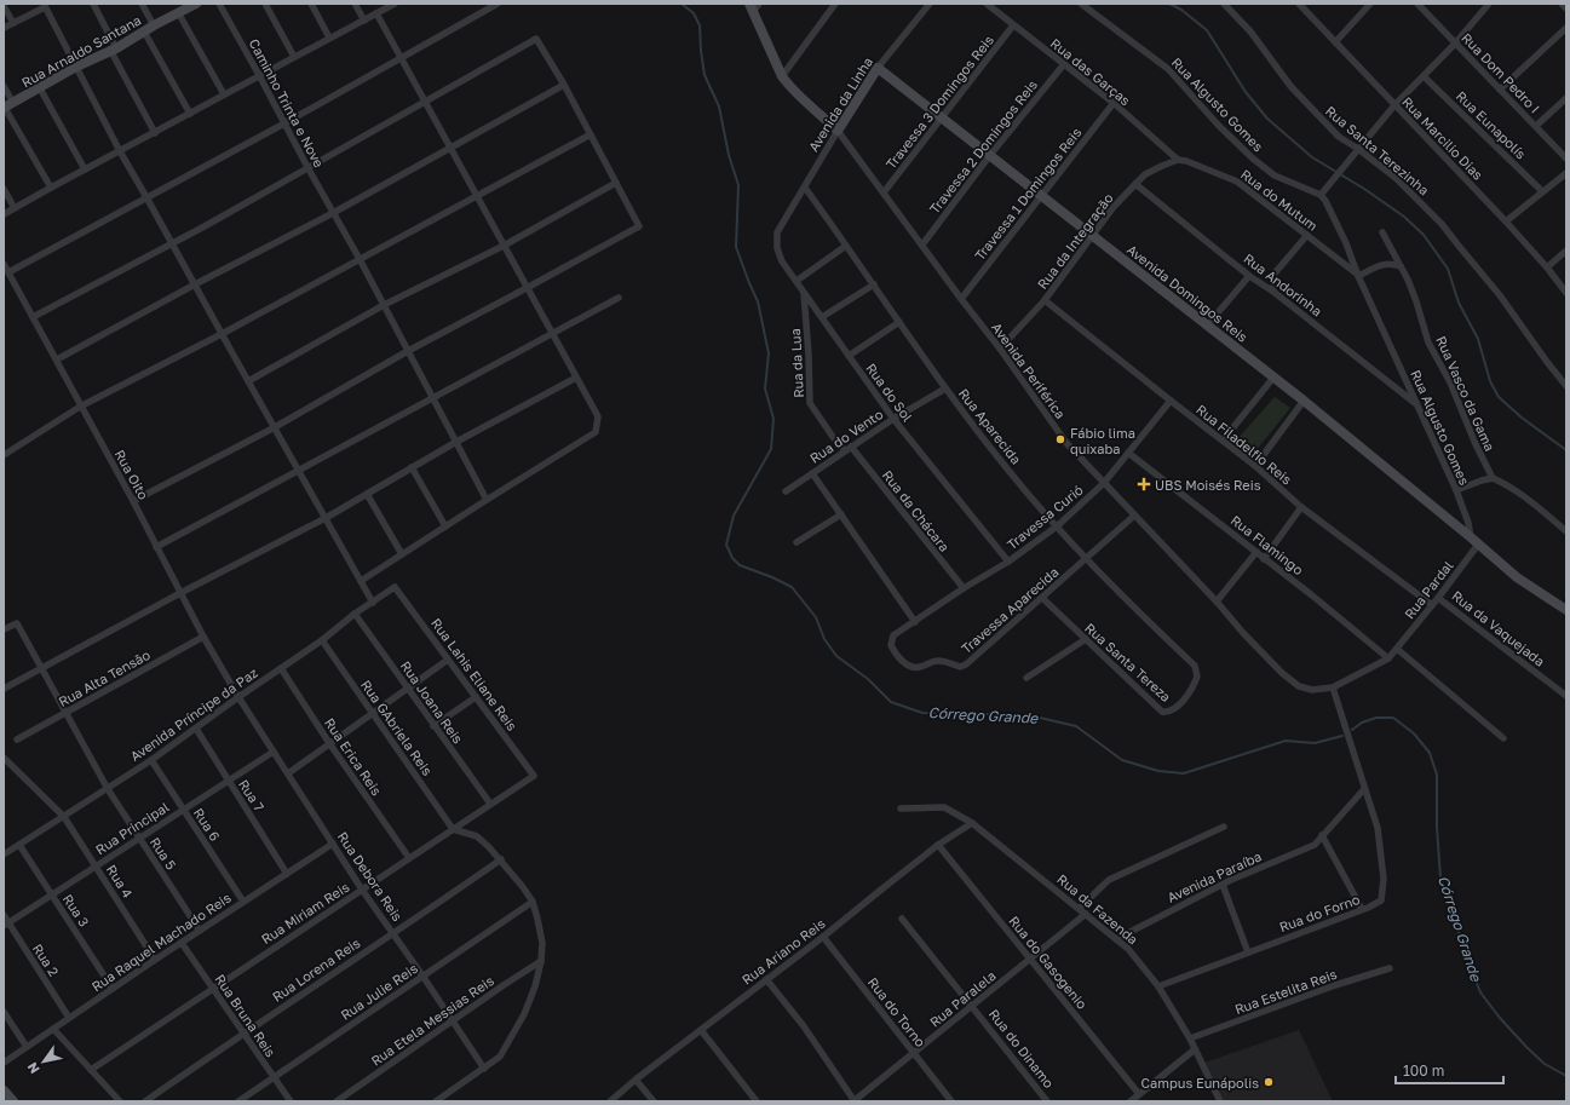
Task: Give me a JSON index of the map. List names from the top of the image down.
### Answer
{
  "streets": {
    "street": [
      "Rua Arnaldo Santana",
      "Rua das Garças",
      "Rua Dom Pedro I",
      "Travessa 3 Domingos Reis",
      "Caminho Trinta e Nove",
      "Avenida da Linha",
      "Rua Algusto Gomes",
      "Rua Eunapolís",
      "Rua Marcilio Dias",
      "Travessa 2 Domingos Reis",
      "Rua Santa Terezinha",
      "Travessa 1 Domingos Reis",
      "Rua do Mutum",
      "Rua da Integração",
      "Rua Andorinha",
      "Avenida Domingos Reis",
      "Rua da Lua",
      "Avenida Periférica",
      "Rua do Sol",
      "Rua Vasco da Gama",
      "Rua Aparecida",
      "Rua do Vento",
      "Rua Filadelfio Reis",
      "Rua Oito",
      "Rua da Chácara",
      "Travessa Curió",
      "Rua Flamingo",
      "Rua Pardal",
      "Travessa Aparecida",
      "Rua da Vaquejada",
      "Rua Santa Tereza",
      "Rua Lahis Eliane Reis",
      "Rua Alta Tensão",
      "Rua Joana Reis",
      "Avenida Príncipe da Paz",
      "Rua GAbriela Reis",
      "Rua Erica Reis",
      "Rua 7",
      "Rua 6",
      "Rua Principal",
      "Rua 5",
      "Rua Debora Reis",
      "Avenida Paraíba",
      "Rua 4",
      "Rua da Fazenda",
      "Rua 3",
      "Rua Miriam Reis",
      "Rua do Forno",
      "Rua Raquel Machado Reis",
      "Rua Ariano Reis",
      "Rua 2",
      "Rua do Gasogenio",
      "Rua Lorena Reis",
      "Rua Julie Reis",
      "Rua Estelita Reis",
      "Rua Paralela",
      "Rua do Torno",
      "Rua Bruna Reis",
      "Rua Etela Messias Reis",
      "Rua do Dinamo"
    ]
  },
  "crossings": [
    ["Rua das Garças", "Travessa 3 Domingos Reis"],
    ["Rua das Garças", "Travessa 2 Domingos Reis"],
    ["Rua das Garças", "Travessa 1 Domingos Reis"],
    ["Rua das Garças", "Rua do Mutum"],
    ["Rua das Garças", "Rua da Integração"],
    ["Travessa 3 Domingos Reis", "Avenida Domingos Reis"],
    ["Travessa 3 Domingos Reis", "Avenida Periférica"],
    ["Avenida da Linha", "Avenida Domingos Reis"],
    ["Avenida da Linha", "Avenida Periférica"],
    ["Avenida da Linha", "Rua do Sol"],
    ["Avenida da Linha", "Rua Aparecida"],
    ["Rua Algusto Gomes", "Rua do Mutum"],
    ["Rua Algusto Gomes", "Rua Andorinha"],
    ["Rua Algusto Gomes", "Avenida Domingos Reis"],
    ["Rua Algusto Gomes", "Rua Pardal"],
    ["Travessa 2 Domingos Reis", "Avenida Domingos Reis"],
    ["Travessa 2 Domingos Reis", "Avenida Periférica"],
    ["Travessa 1 Domingos Reis", "Avenida Domingos Reis"],
    ["Travessa 1 Domingos Reis", "Avenida Periférica"],
    ["Rua do Mutum", "Rua da Integração"],
    ["Rua da Integração", "Rua Andorinha"],
    ["Rua da Integração", "Avenida Domingos Reis"],
    ["Rua da Integração", "Avenida Periférica"],
    ["Rua da Integração", "Rua Filadelfio Reis"],
    ["Avenida Domingos Reis", "Rua Pardal"],
    ["Rua da Lua", "Rua do Sol"],
    ["Rua da Lua", "Rua do Vento"],
    ["Rua da Lua", "Rua da Chácara"],
    ["Avenida Periférica", "Travessa Curió"],
    ["Avenida Periférica", "Travessa Aparecida"],
    ["Rua do Sol", "Rua do Vento"],
    ["Rua do Sol", "Travessa Curió"],
    ["Rua Aparecida", "Rua do Vento"],
    ["Rua Aparecida", "Travessa Curió"],
    ["Rua Aparecida", "Travessa Aparecida"],
    ["Rua Aparecida", "Rua Santa Tereza"],
    ["Rua do Vento", "Rua da Chácara"],
    ["Rua Filadelfio Reis", "Travessa Curió"],
    ["Rua Filadelfio Reis", "Rua Pardal"],
    ["Rua Oito", "Rua Alta Tensão"],
    ["Rua Oito", "Avenida Príncipe da Paz"],
    ["Rua Oito", "Rua Debora Reis"],
    ["Rua da Chácara", "Travessa Curió"],
    ["Travessa Curió", "Rua Flamingo"],
    ["Travessa Curió", "Travessa Aparecida"],
    ["Rua Flamingo", "Rua Pardal"],
    ["Rua Pardal", "Rua da Vaquejada"],
    ["Travessa Aparecida", "Rua Santa Tereza"],
    ["Rua Lahis Eliane Reis", "Avenida Príncipe da Paz"],
    ["Rua Lahis Eliane Reis", "Rua Miriam Reis"],
    ["Rua Alta Tensão", "Rua 5"],
    ["Rua Joana Reis", "Avenida Príncipe da Paz"],
    ["Rua Joana Reis", "Rua Miriam Reis"],
    ["Avenida Príncipe da Paz", "Rua GAbriela Reis"],
    ["Avenida Príncipe da Paz", "Rua Erica Reis"],
    ["Avenida Príncipe da Paz", "Rua 7"],
    ["Avenida Príncipe da Paz", "Rua 6"],
    ["Avenida Príncipe da Paz", "Rua 5"],
    ["Avenida Príncipe da Paz", "Rua Debora Reis"],
    ["Avenida Príncipe da Paz", "Rua 4"],
    ["Avenida Príncipe da Paz", "Rua 3"],
    ["Rua GAbriela Reis", "Rua Miriam Reis"],
    ["Rua Erica Reis", "Rua Miriam Reis"],
    ["Rua 7", "Rua Principal"],
    ["Rua 7", "Rua Raquel Machado Reis"],
    ["Rua 6", "Rua Principal"],
    ["Rua 6", "Rua Raquel Machado Reis"],
    ["Rua Principal", "Rua 5"],
    ["Rua Principal", "Rua Debora Reis"],
    ["Rua Principal", "Rua 4"],
    ["Rua Principal", "Rua 3"],
    ["Rua Principal", "Rua 2"],
    ["Rua 5", "Rua Raquel Machado Reis"],
    ["Rua Debora Reis", "Rua Miriam Reis"],
    ["Rua Debora Reis", "Rua Raquel Machado Reis"],
    ["Rua Debora Reis", "Rua Lorena Reis"],
    ["Rua Debora Reis", "Rua Julie Reis"],
    ["Rua Debora Reis", "Rua Etela Messias Reis"],
    ["Avenida Paraíba", "Rua da Fazenda"],
    ["Avenida Paraíba", "Rua do Forno"],
    ["Rua 4", "Rua Raquel Machado Reis"],
    ["Rua da Fazenda", "Rua do Forno"],
    ["Rua da Fazenda", "Rua Ariano Reis"],
    ["Rua da Fazenda", "Rua Estelita Reis"],
    ["Rua da Fazenda", "Rua Paralela"],
    ["Rua 3", "Rua Raquel Machado Reis"],
    ["Rua Miriam Reis", "Rua Bruna Reis"],
    ["Rua Raquel Machado Reis", "Rua 2"],
    ["Rua Raquel Machado Reis", "Rua Bruna Reis"],
    ["Rua Ariano Reis", "Rua do Gasogenio"],
    ["Rua Ariano Reis", "Rua do Torno"],
    ["Rua do Gasogenio", "Rua Paralela"],
    ["Rua Lorena Reis", "Rua Bruna Reis"],
    ["Rua Julie Reis", "Rua Bruna Reis"],
    ["Rua Paralela", "Rua do Torno"],
    ["Rua Paralela", "Rua do Dinamo"]
  ],
  "water": ["Córrego Grande"],
  "places": {
    "other": ["Fábio lima quixaba", "Campus Eunápolis"],
    "health": ["UBS Moisés Reis"]
  },
  "scale_bar": "100 m",
  "north": "bottom left"
}
